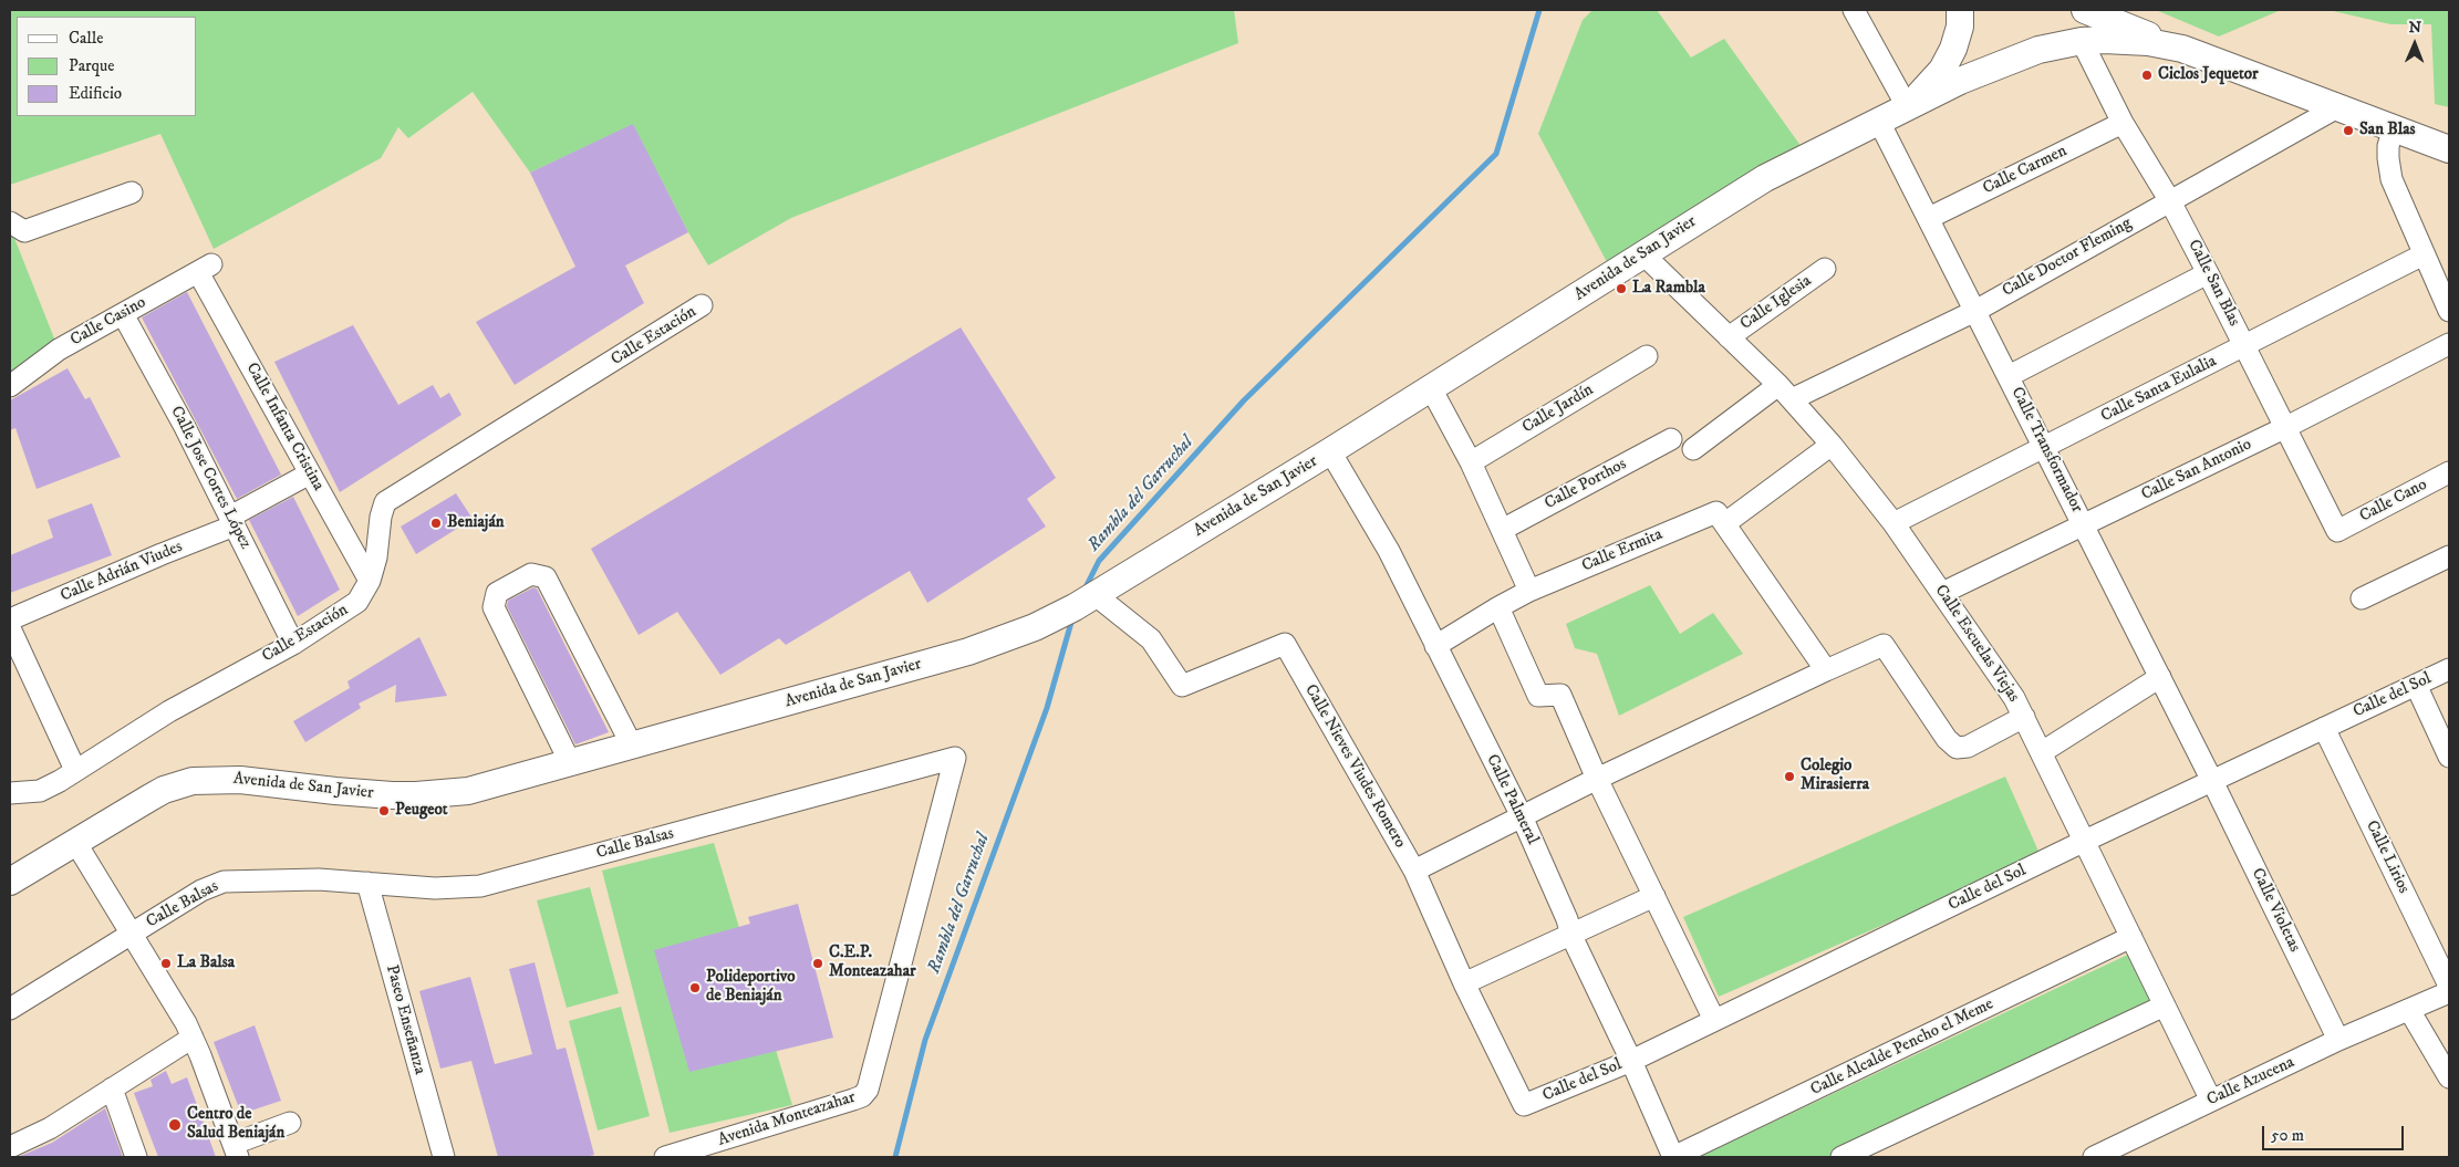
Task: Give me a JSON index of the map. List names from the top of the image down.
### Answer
{
  "streets": {
    "main road": ["Avenida de San Javier"],
    "street": [
      "Calle Carmen",
      "Calle Doctor Fleming",
      "Calle San Blas",
      "Calle Iglesia",
      "Calle Casino",
      "Calle Estación",
      "Calle Santa Eulalia",
      "Calle Jardín",
      "Calle Infanta Cristina",
      "Calle Transformador",
      "Calle San Antonio",
      "Calle Jose Cortes López",
      "Calle Porthos",
      "Calle Cano",
      "Calle Ermita",
      "Calle Adrián Viudes",
      "Calle Escuelas Viejas",
      "Calle del Sol",
      "Calle Nieves Viudes Romero",
      "Calle Palmeral",
      "Calle Balsas",
      "Calle Lirios",
      "Calle Violetas",
      "Paseo Enseñanza",
      "Calle Alcalde Pencho el Meme",
      "Calle Azucena",
      "Avenida Monteazahar"
    ]
  },
  "crossings": [
    ["Calle Carmen", "Calle San Blas"],
    ["Calle Carmen", "Calle Transformador"],
    ["Calle Doctor Fleming", "Avenida de San Javier"],
    ["Calle Doctor Fleming", "Calle San Blas"],
    ["Calle Doctor Fleming", "Calle Transformador"],
    ["Calle Doctor Fleming", "Calle Escuelas Viejas"],
    ["Avenida de San Javier", "Calle San Blas"],
    ["Avenida de San Javier", "Calle Transformador"],
    ["Avenida de San Javier", "Calle Escuelas Viejas"],
    ["Avenida de San Javier", "Calle Nieves Viudes Romero"],
    ["Avenida de San Javier", "Calle Palmeral"],
    ["Calle San Blas", "Calle Santa Eulalia"],
    ["Calle San Blas", "Calle San Antonio"],
    ["Calle San Blas", "Calle Cano"],
    ["Calle Iglesia", "Calle Escuelas Viejas"],
    ["Calle Casino", "Calle Infanta Cristina"],
    ["Calle Casino", "Calle Jose Cortes López"],
    ["Calle Estación", "Calle Infanta Cristina"],
    ["Calle Estación", "Calle Jose Cortes López"],
    ["Calle Santa Eulalia", "Calle Transformador"],
    ["Calle Santa Eulalia", "Calle Escuelas Viejas"],
    ["Calle Infanta Cristina", "Calle Adrián Viudes"],
    ["Calle Transformador", "Calle San Antonio"],
    ["Calle Transformador", "Calle del Sol"],
    ["Calle Transformador", "Calle Violetas"],
    ["Calle San Antonio", "Calle Escuelas Viejas"],
    ["Calle Jose Cortes López", "Calle Adrián Viudes"],
    ["Calle Ermita", "Calle Escuelas Viejas"],
    ["Calle Ermita", "Calle Palmeral"],
    ["Calle Escuelas Viejas", "Calle del Sol"],
    ["Calle Escuelas Viejas", "Calle Alcalde Pencho el Meme"],
    ["Calle Escuelas Viejas", "Calle Azucena"],
    ["Calle del Sol", "Calle Nieves Viudes Romero"],
    ["Calle del Sol", "Calle Palmeral"],
    ["Calle del Sol", "Calle Lirios"],
    ["Calle del Sol", "Calle Violetas"],
    ["Calle Palmeral", "Calle Alcalde Pencho el Meme"],
    ["Calle Balsas", "Paseo Enseñanza"],
    ["Calle Balsas", "Avenida Monteazahar"],
    ["Calle Violetas", "Calle Azucena"]
  ],
  "water": ["Rambla del Garruchal"],
  "places": [
    "Ciclos Jequetor",
    "San Blas",
    "La Rambla",
    "Beniaján",
    "Colegio Mirasierra",
    "Peugeot",
    "La Balsa",
    "C.E.P. Monteazahar",
    "Polideportivo de Beniaján",
    "Centro de Salud Beniaján"
  ],
  "legend": ["Calle", "Parque", "Edificio"],
  "scale_bar": "50 m",
  "north": "top"
}
